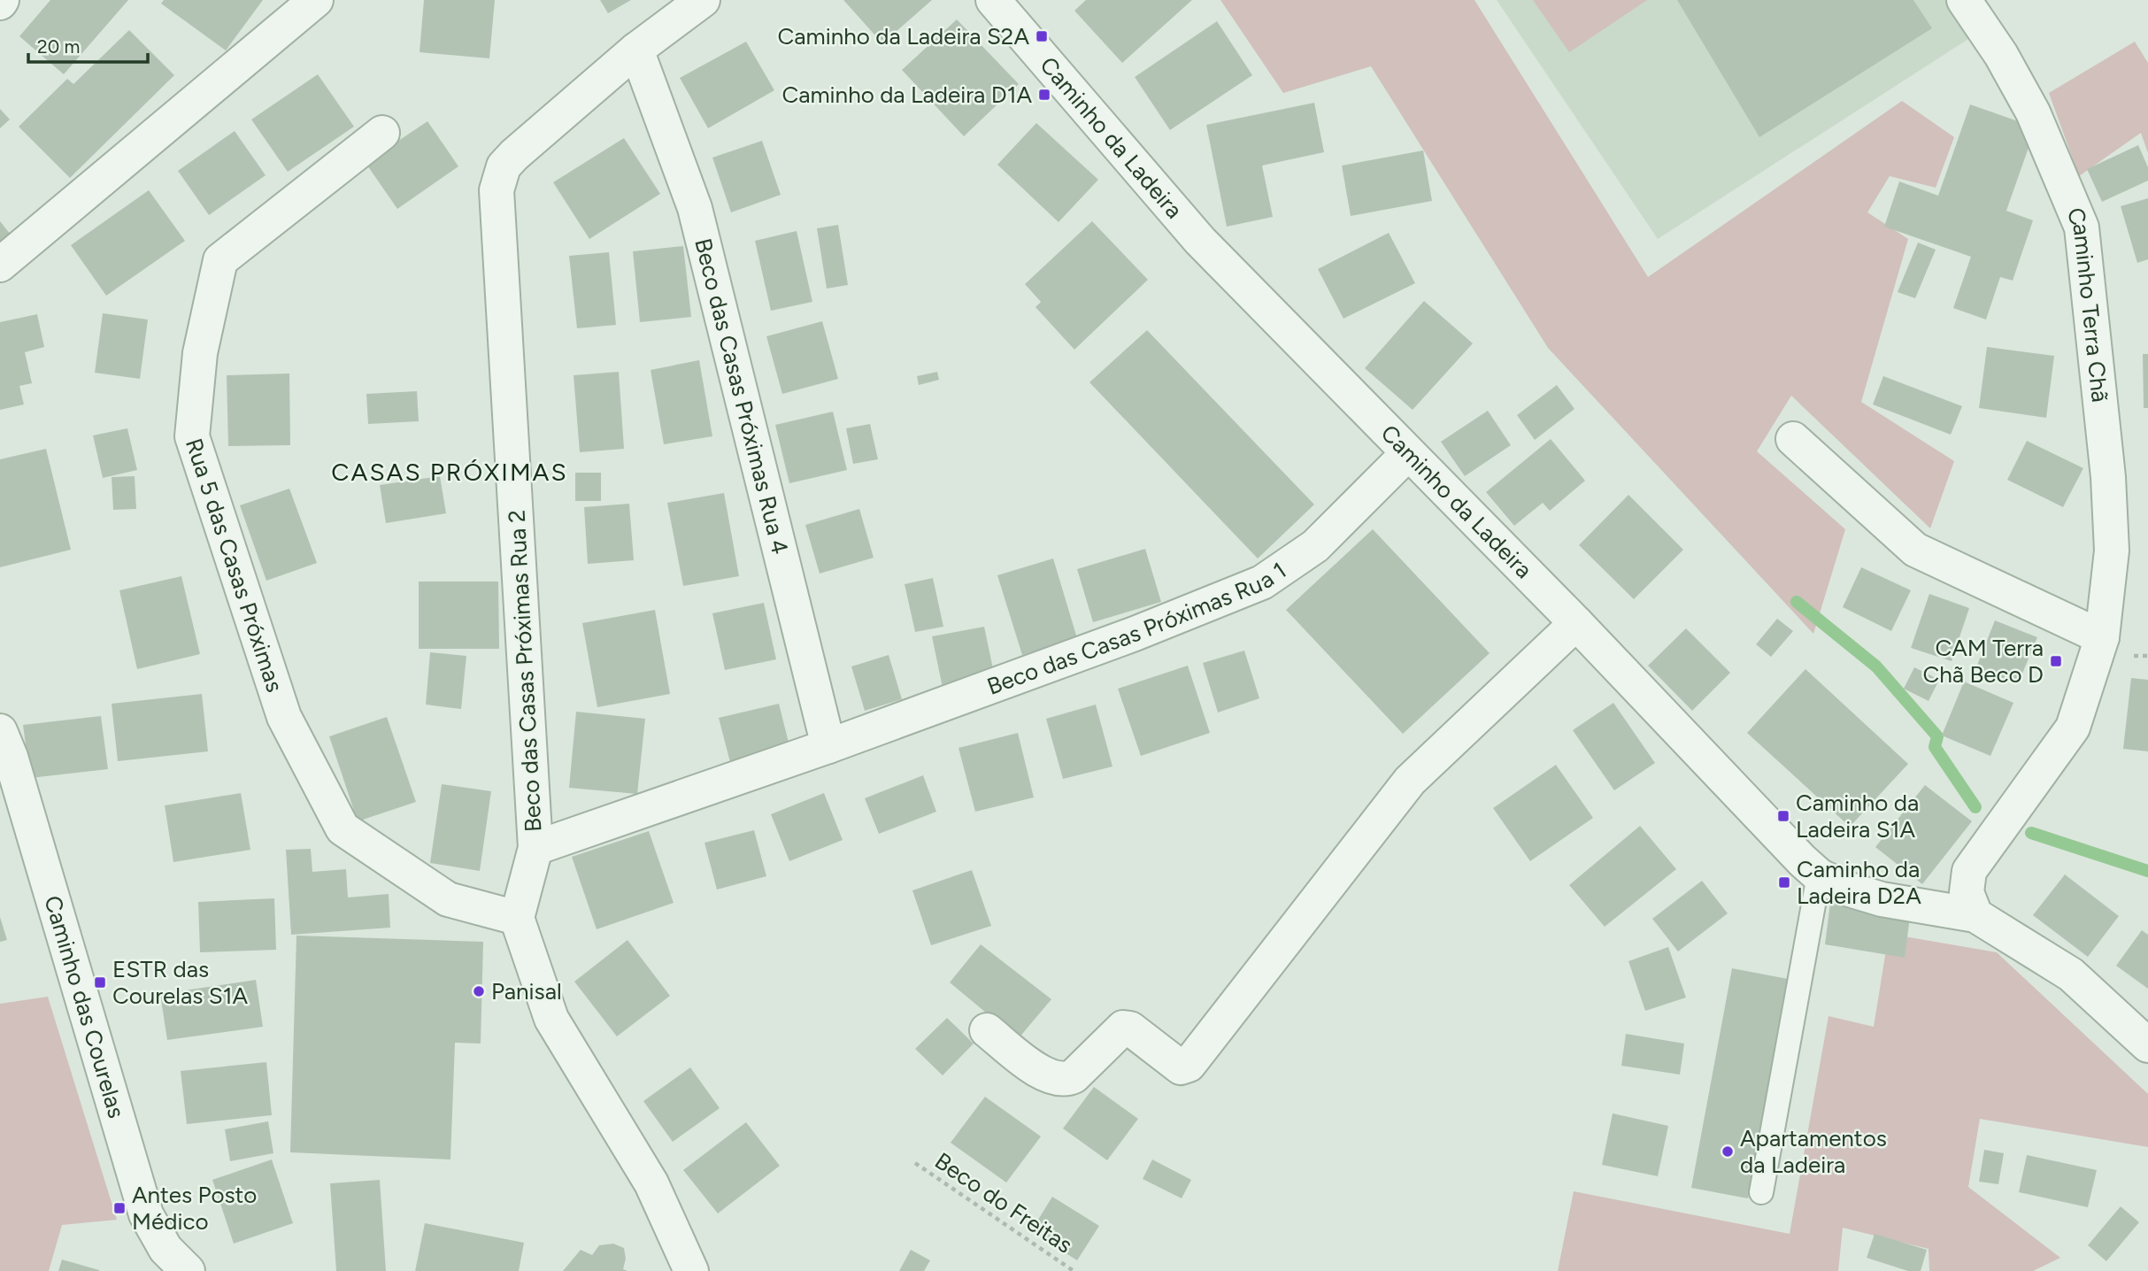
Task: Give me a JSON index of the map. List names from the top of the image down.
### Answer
{
  "streets": {
    "street": [
      "Caminho da Ladeira",
      "Caminho Terra Chã",
      "Beco das Casas Próximas Rua 4",
      "Rua 5 das Casas Próximas",
      "Beco das Casas Próximas Rua 1",
      "Beco das Casas Próximas Rua 2",
      "Caminho das Courelas"
    ],
    "path": ["Beco do Freitas"]
  },
  "crossings": [
    ["Caminho da Ladeira", "Caminho Terra Chã"],
    ["Caminho da Ladeira", "Beco das Casas Próximas Rua 1"],
    ["Beco das Casas Próximas Rua 4", "Beco das Casas Próximas Rua 1"],
    ["Beco das Casas Próximas Rua 4", "Beco das Casas Próximas Rua 2"],
    ["Rua 5 das Casas Próximas", "Beco das Casas Próximas Rua 2"],
    ["Beco das Casas Próximas Rua 1", "Beco das Casas Próximas Rua 2"]
  ],
  "districts": ["CASAS PRÓXIMAS"],
  "places": {
    "transit": [
      "Caminho da Ladeira S2A",
      "Caminho da Ladeira D1A",
      "CAM Terra Chã Beco D",
      "Caminho da Ladeira S1A",
      "Caminho da Ladeira D2A",
      "ESTR das Courelas S1A",
      "Antes Posto Médico"
    ],
    "other": ["Panisal", "Apartamentos da Ladeira"]
  },
  "scale_bar": "20 m"
}
